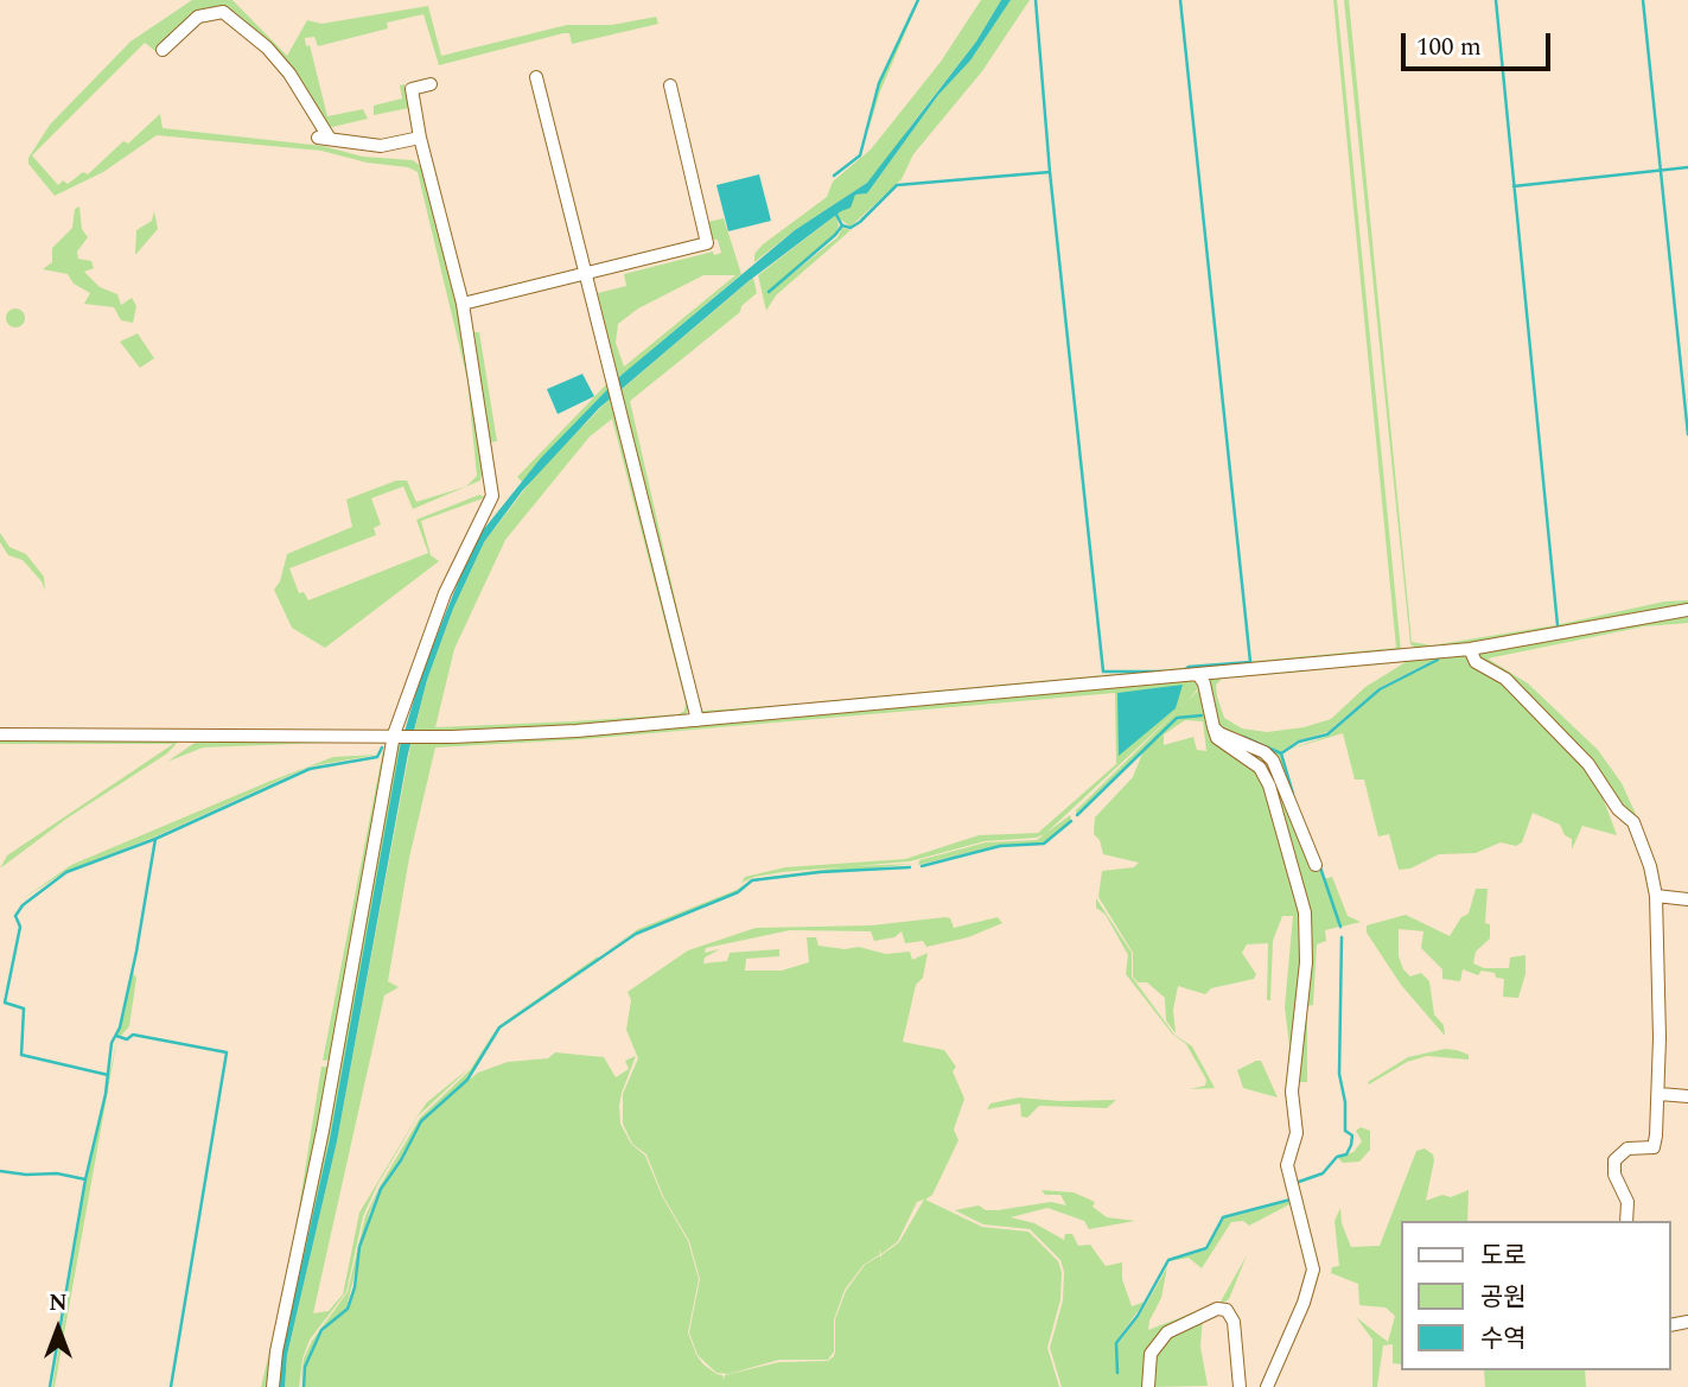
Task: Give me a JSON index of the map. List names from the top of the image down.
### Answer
{
  "legend": ["도로", "공원", "수역"],
  "scale_bar": "100 m",
  "north": "top"
}
